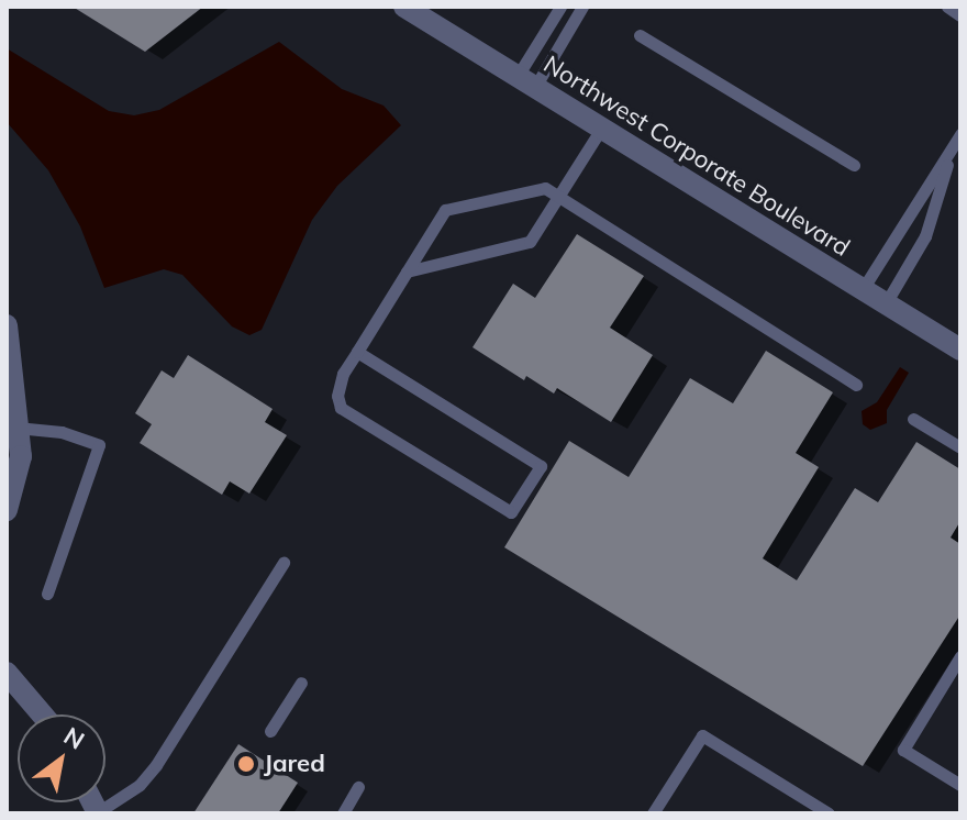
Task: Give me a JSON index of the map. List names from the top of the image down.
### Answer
{
  "streets": {
    "street": ["Northwest Corporate Boulevard"]
  },
  "places": ["Jared"],
  "north": "top right"
}
